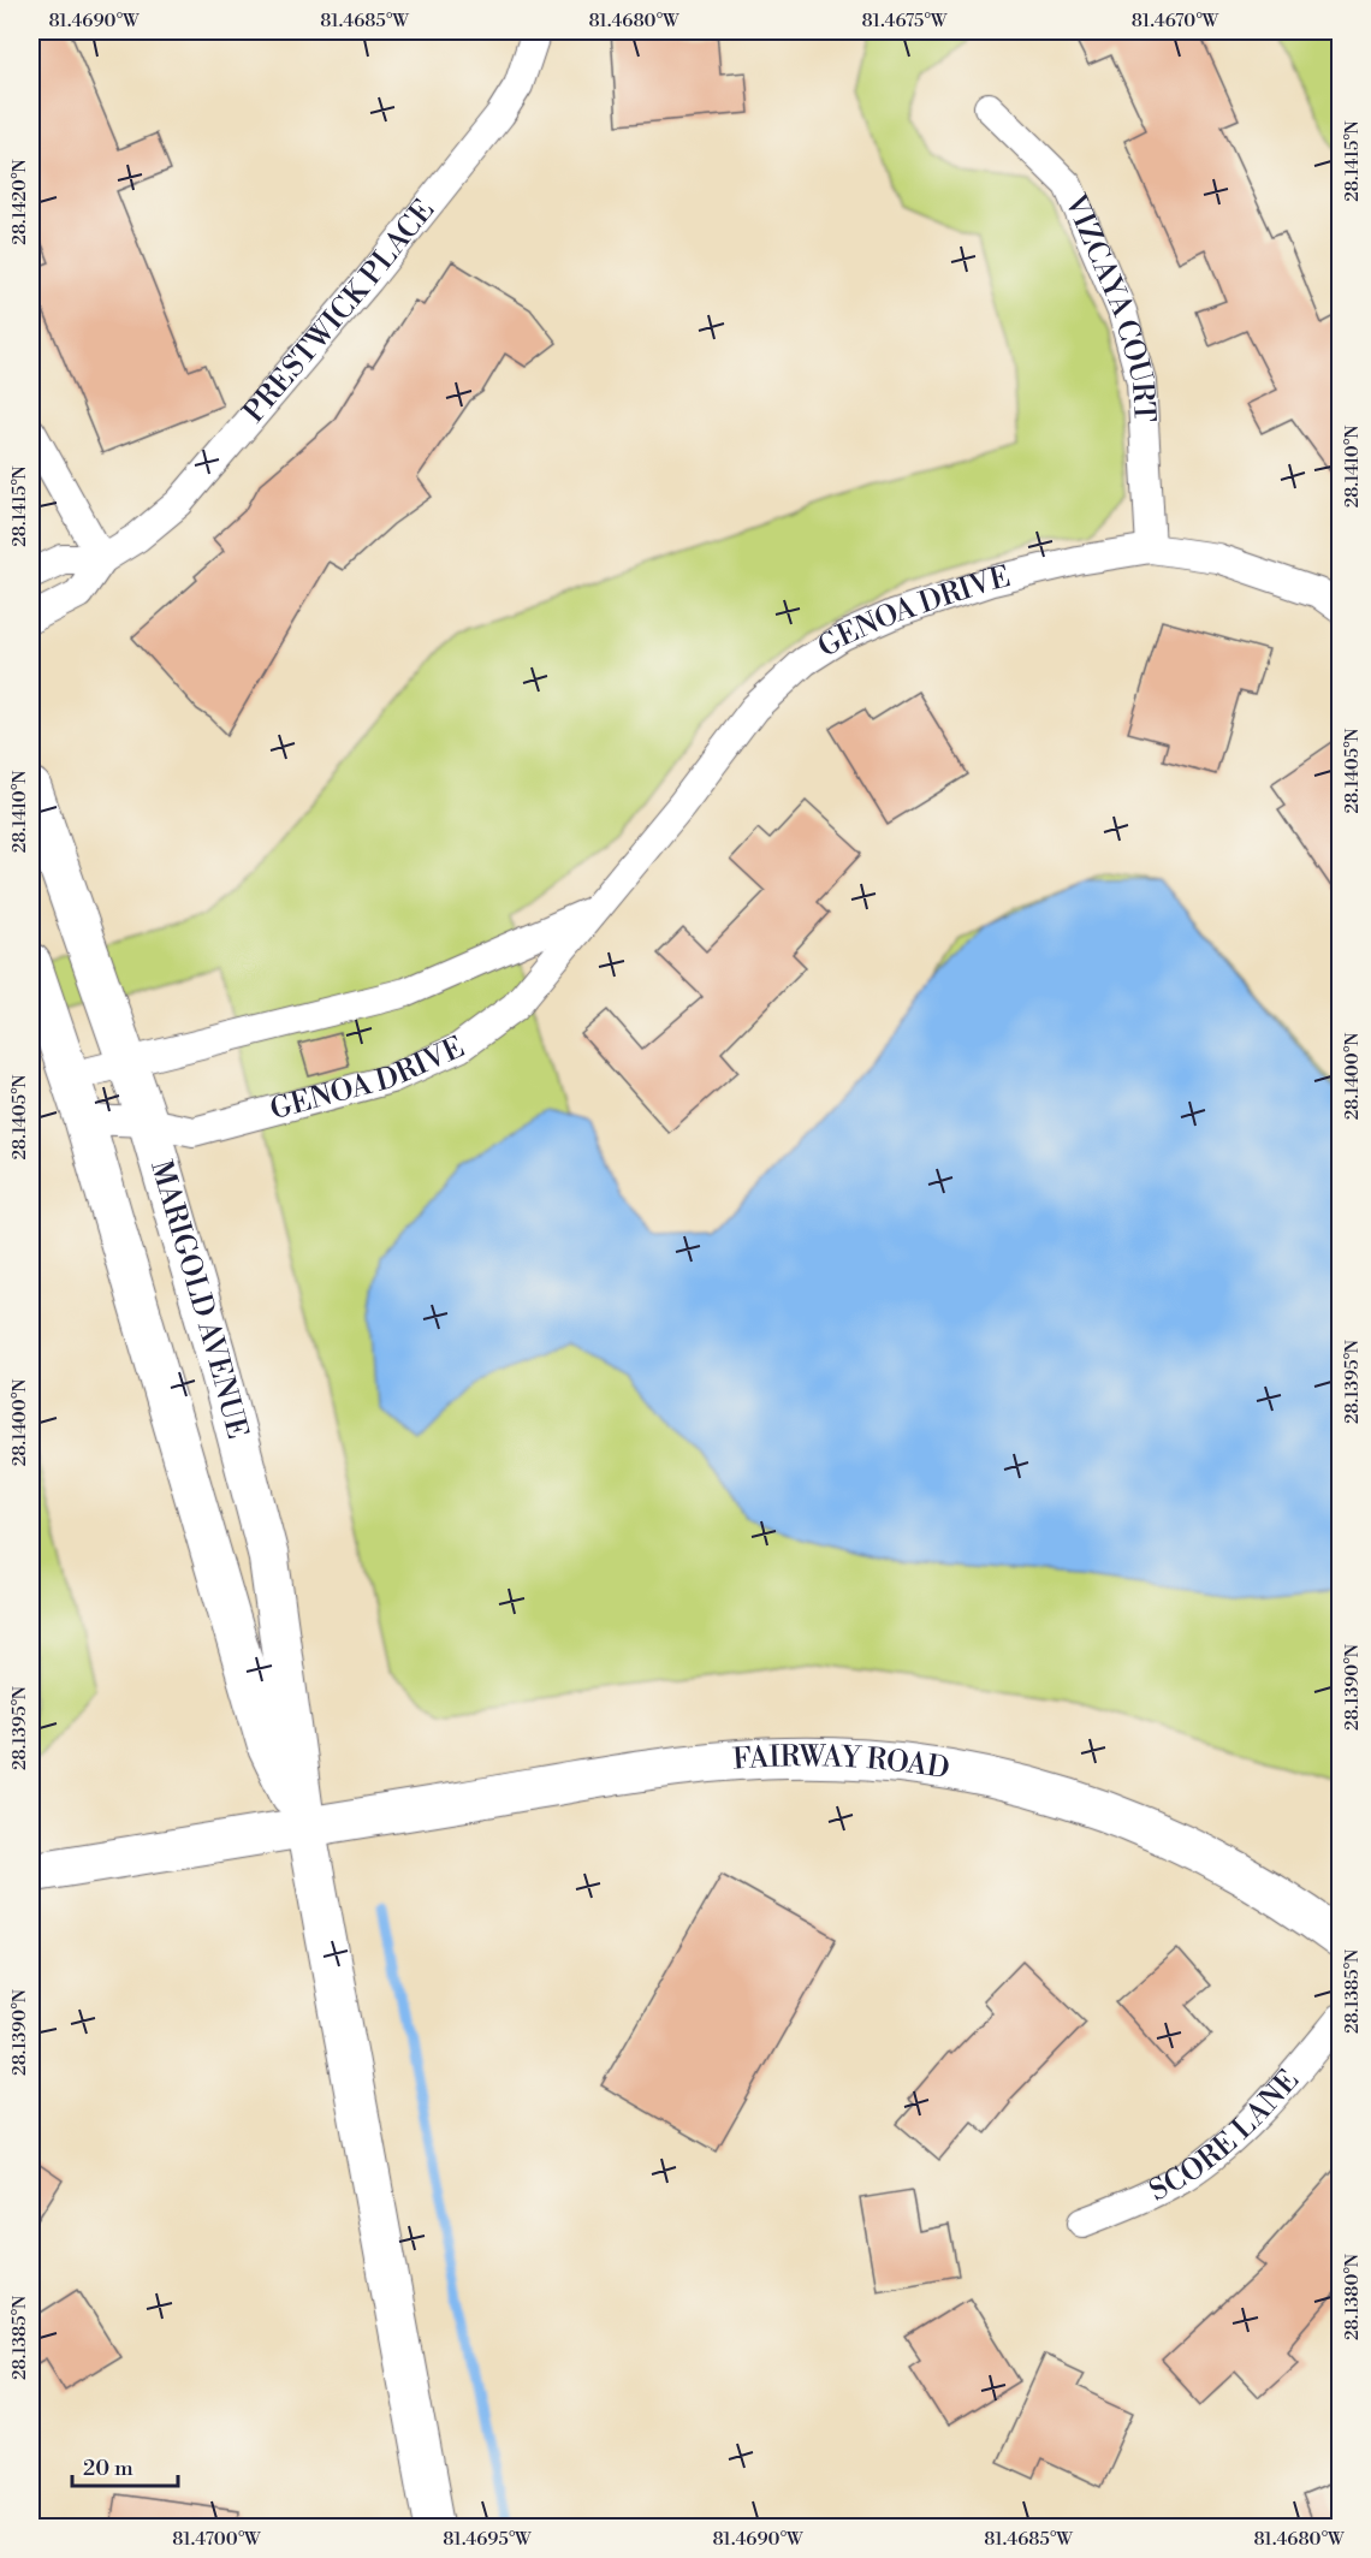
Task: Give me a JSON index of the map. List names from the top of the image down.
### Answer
{
  "streets": {
    "main road": ["MARIGOLD AVENUE", "FAIRWAY ROAD"],
    "street": [
      "PRESTWICK PLACE",
      "VIZCAYA COURT",
      "GENOA DRIVE",
      "SCORE LANE"
    ]
  },
  "crossings": [
    ["VIZCAYA COURT", "GENOA DRIVE"],
    ["GENOA DRIVE", "MARIGOLD AVENUE"],
    ["MARIGOLD AVENUE", "FAIRWAY ROAD"]
  ],
  "scale_bar": "20 m",
  "coordinates": [
    "81.4690°W",
    "81.4685°W",
    "81.4680°W",
    "81.4675°W",
    "81.4670°W",
    "28.1415°N",
    "28.1420°N",
    "28.1410°N",
    "28.1405°N",
    "28.1400°N",
    "28.1395°N",
    "28.1390°N",
    "28.1385°N",
    "28.1380°N",
    "81.4700°W",
    "81.4695°W"
  ]
}
